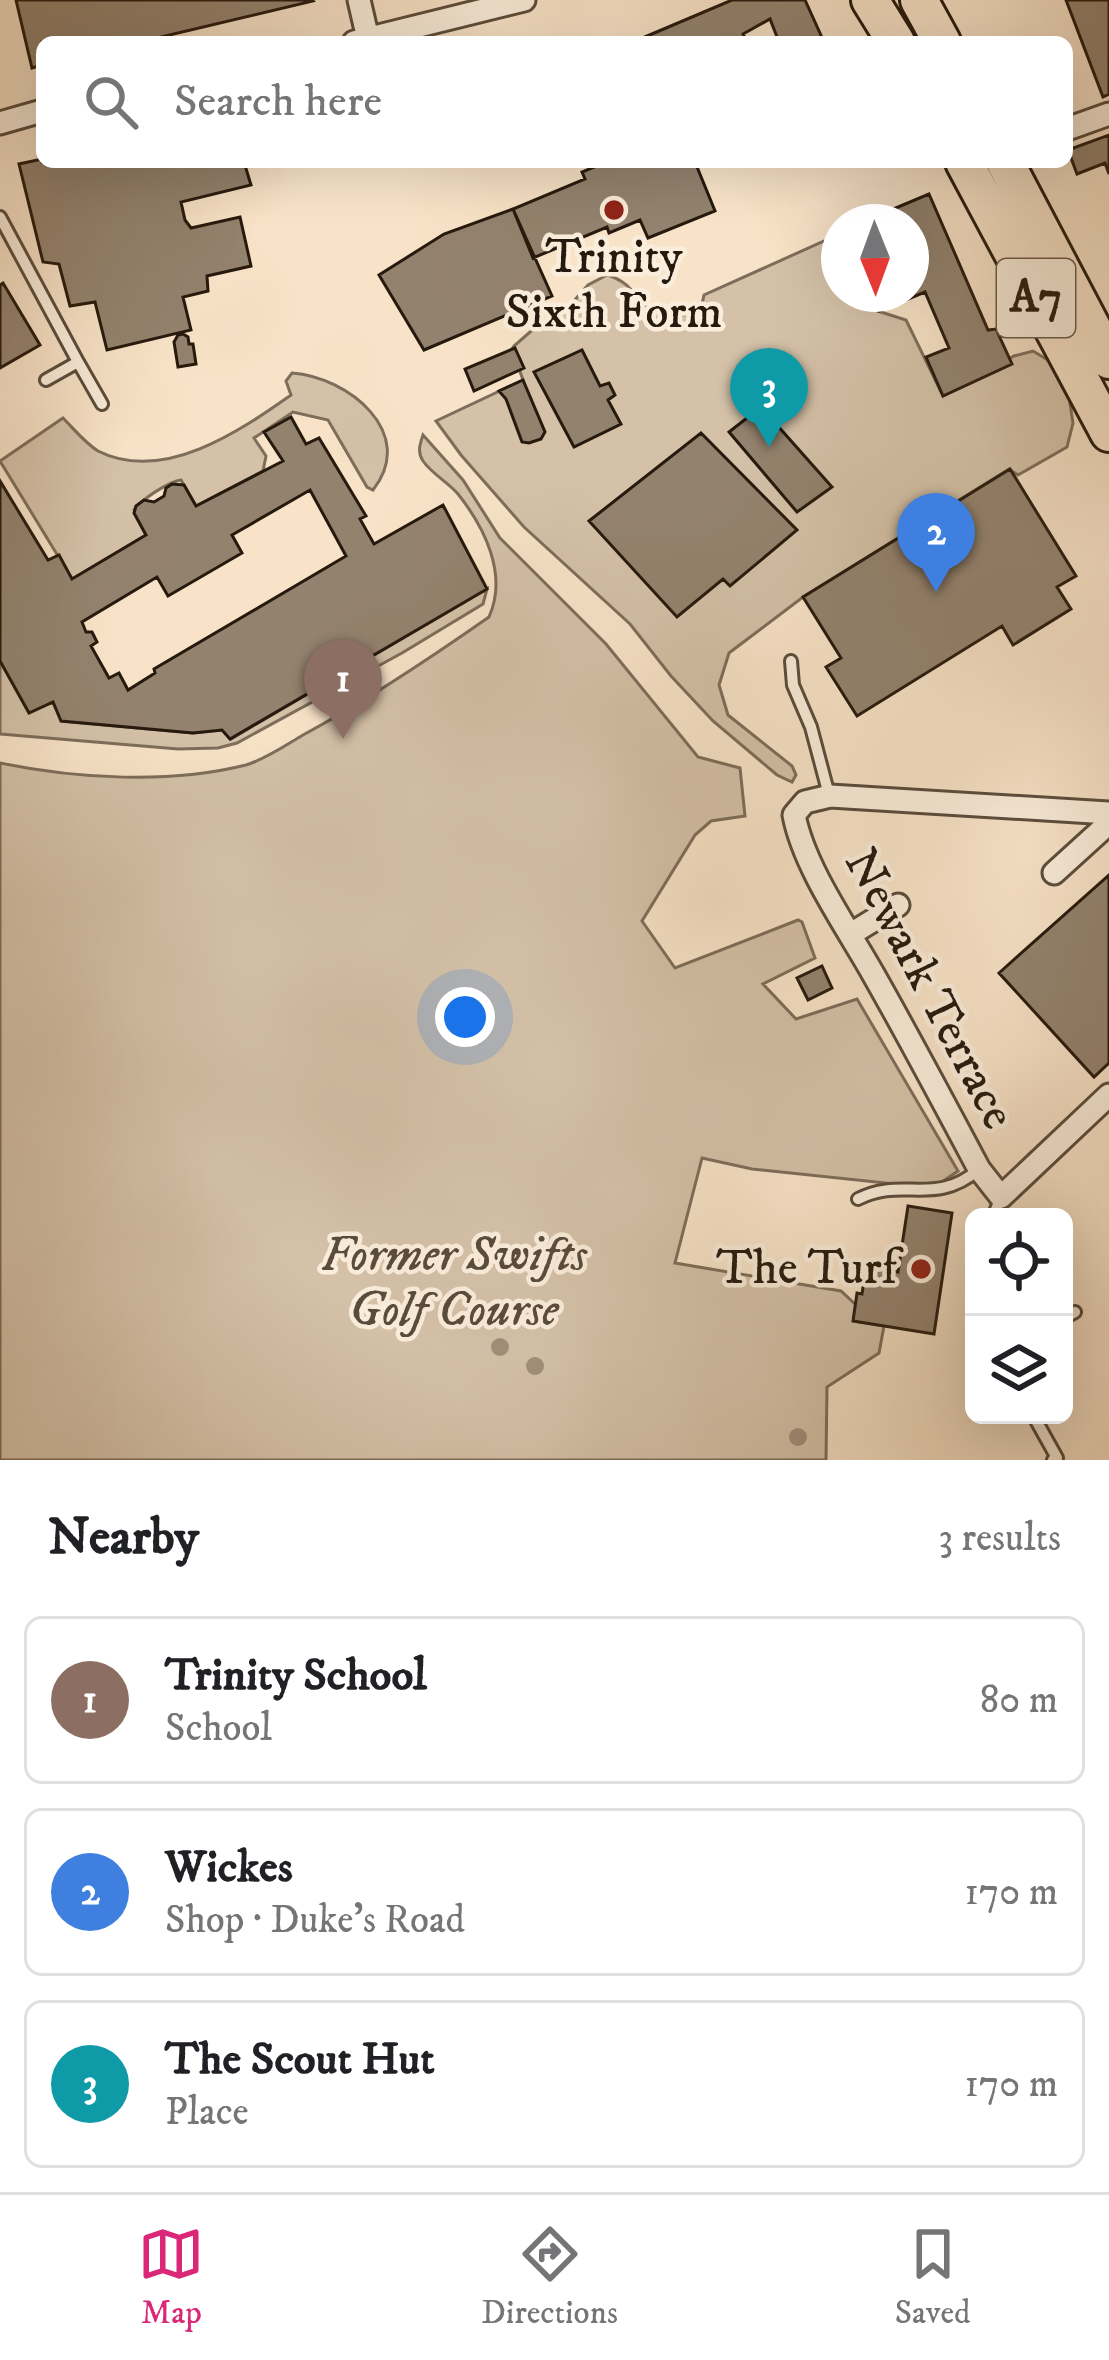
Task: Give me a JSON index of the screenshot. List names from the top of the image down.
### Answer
{
  "streets": {
    "main road": ["A7"],
    "street": ["Newark Terrace"]
  },
  "parks": ["Former Swifts Golf Course"],
  "places": ["Trinity Sixth Form", "The Turf"],
  "north": "bottom",
  "page": {
    "search": "Search here",
    "pins": ["3", "2", "1"],
    "heading": ["Nearby", "3 results"],
    "list": [
      {
        "mark": "1",
        "name": "Trinity School",
        "note": "School",
        "value": "80 m"
      },
      {
        "mark": "2",
        "name": "Wickes",
        "note": "Shop · Duke's Road",
        "value": "170 m"
      },
      {
        "mark": "3",
        "name": "The Scout Hut",
        "note": "Place",
        "value": "170 m"
      }
    ],
    "nav": ["Map", "Directions", "Saved"]
  }
}
